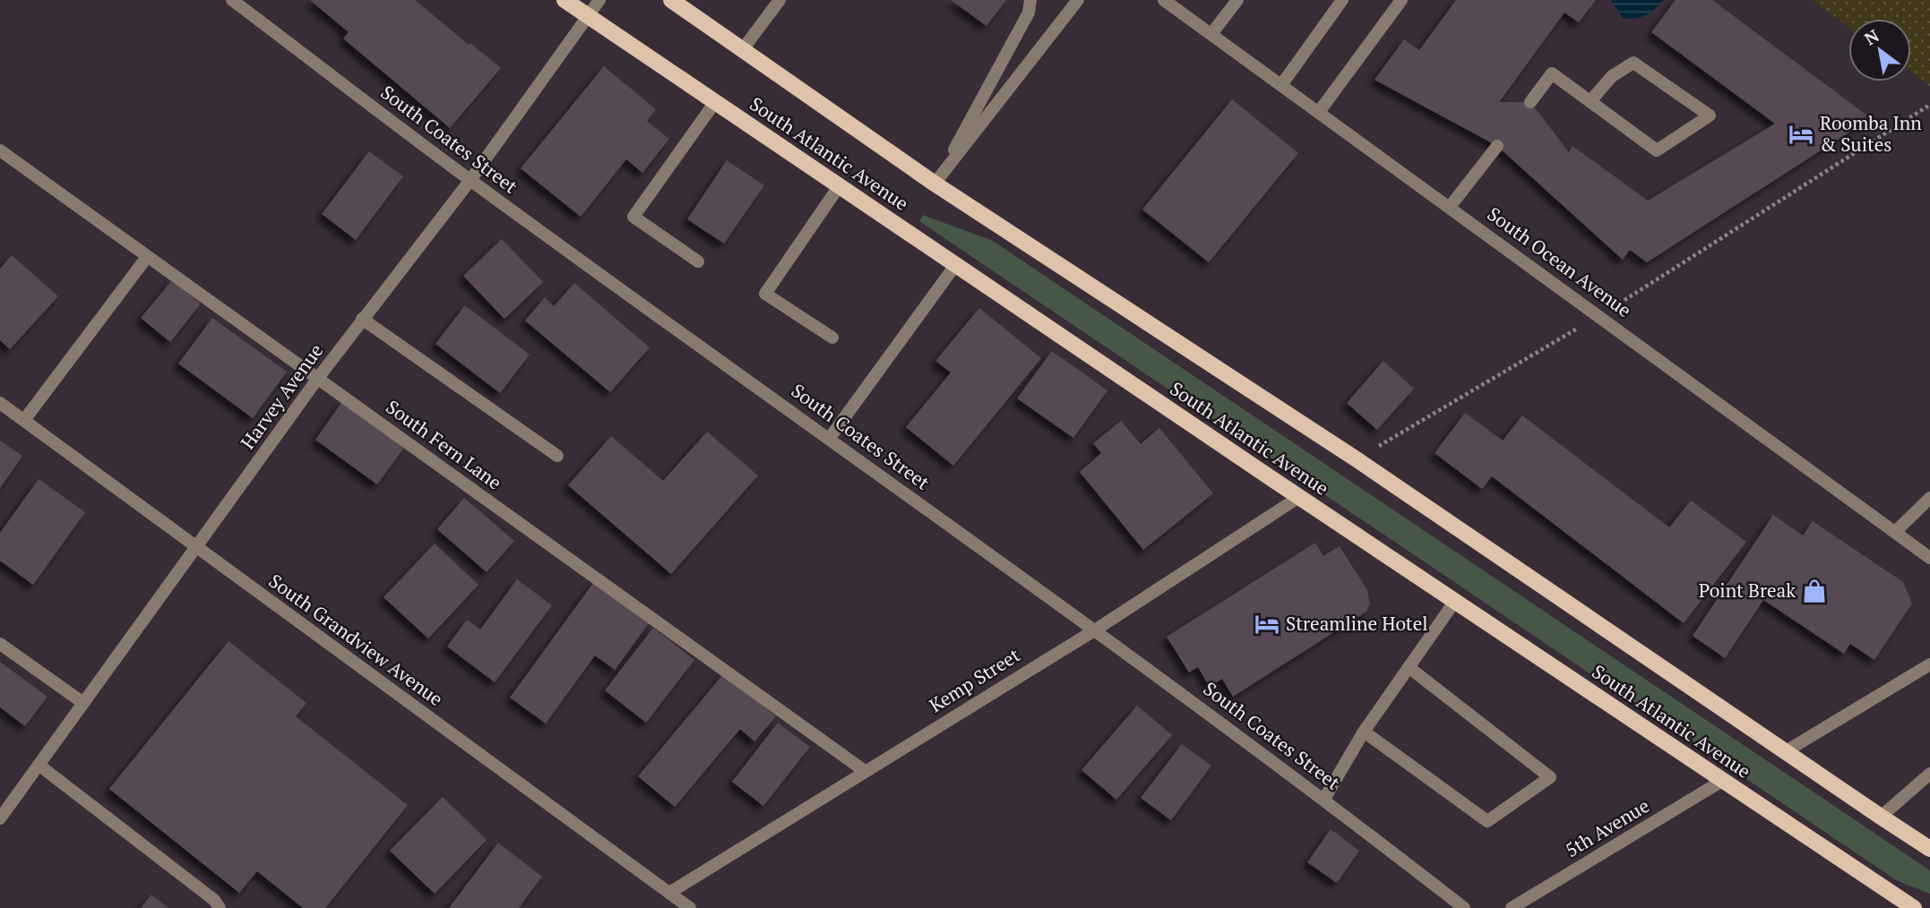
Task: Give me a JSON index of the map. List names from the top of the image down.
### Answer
{
  "streets": {
    "main road": ["South Atlantic Avenue"],
    "street": [
      "South Coates Street",
      "South Ocean Avenue",
      "Harvey Avenue",
      "South Fern Lane",
      "South Grandview Avenue",
      "Kemp Street",
      "5th Avenue"
    ]
  },
  "crossings": [
    ["South Coates Street", "Harvey Avenue"],
    ["South Coates Street", "Kemp Street"],
    ["South Atlantic Avenue", "Harvey Avenue"],
    ["South Atlantic Avenue", "Kemp Street"],
    ["South Atlantic Avenue", "5th Avenue"],
    ["Harvey Avenue", "South Fern Lane"],
    ["Harvey Avenue", "South Grandview Avenue"],
    ["South Fern Lane", "Kemp Street"],
    ["South Grandview Avenue", "Kemp Street"]
  ],
  "places": {
    "hotel": ["Roomba Inn & Suites", "Streamline Hotel"],
    "shop": ["Point Break"]
  },
  "north": "top left"
}
